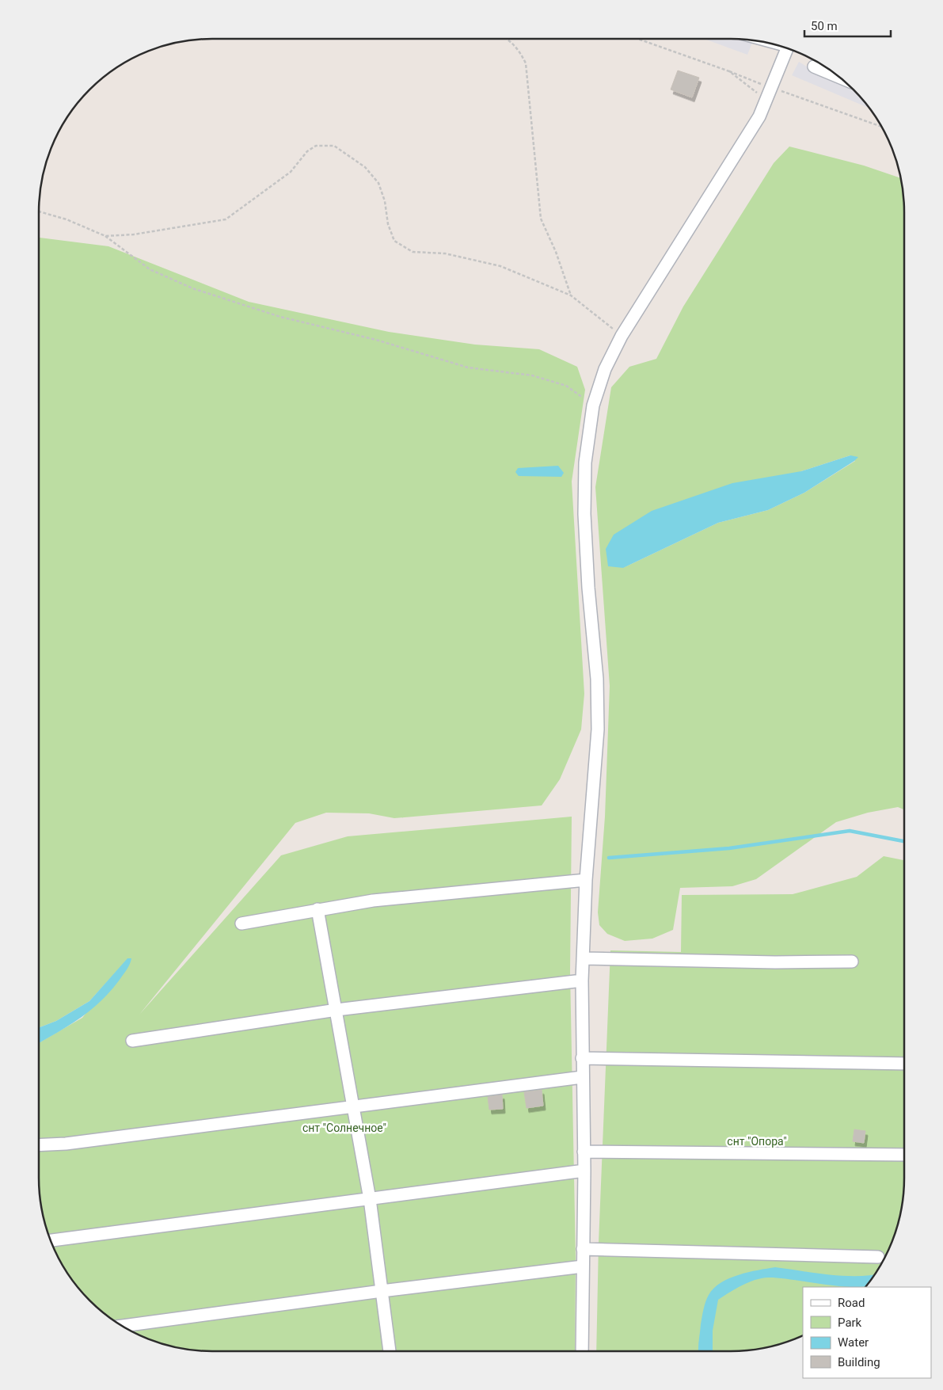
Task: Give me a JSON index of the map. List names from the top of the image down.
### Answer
{
  "parks": ["снт \"Солнечное\"", "снт \"Опора\""],
  "legend": [
    "Road",
    "Park",
    "Water",
    "Building"
  ],
  "scale_bar": "50 m"
}
